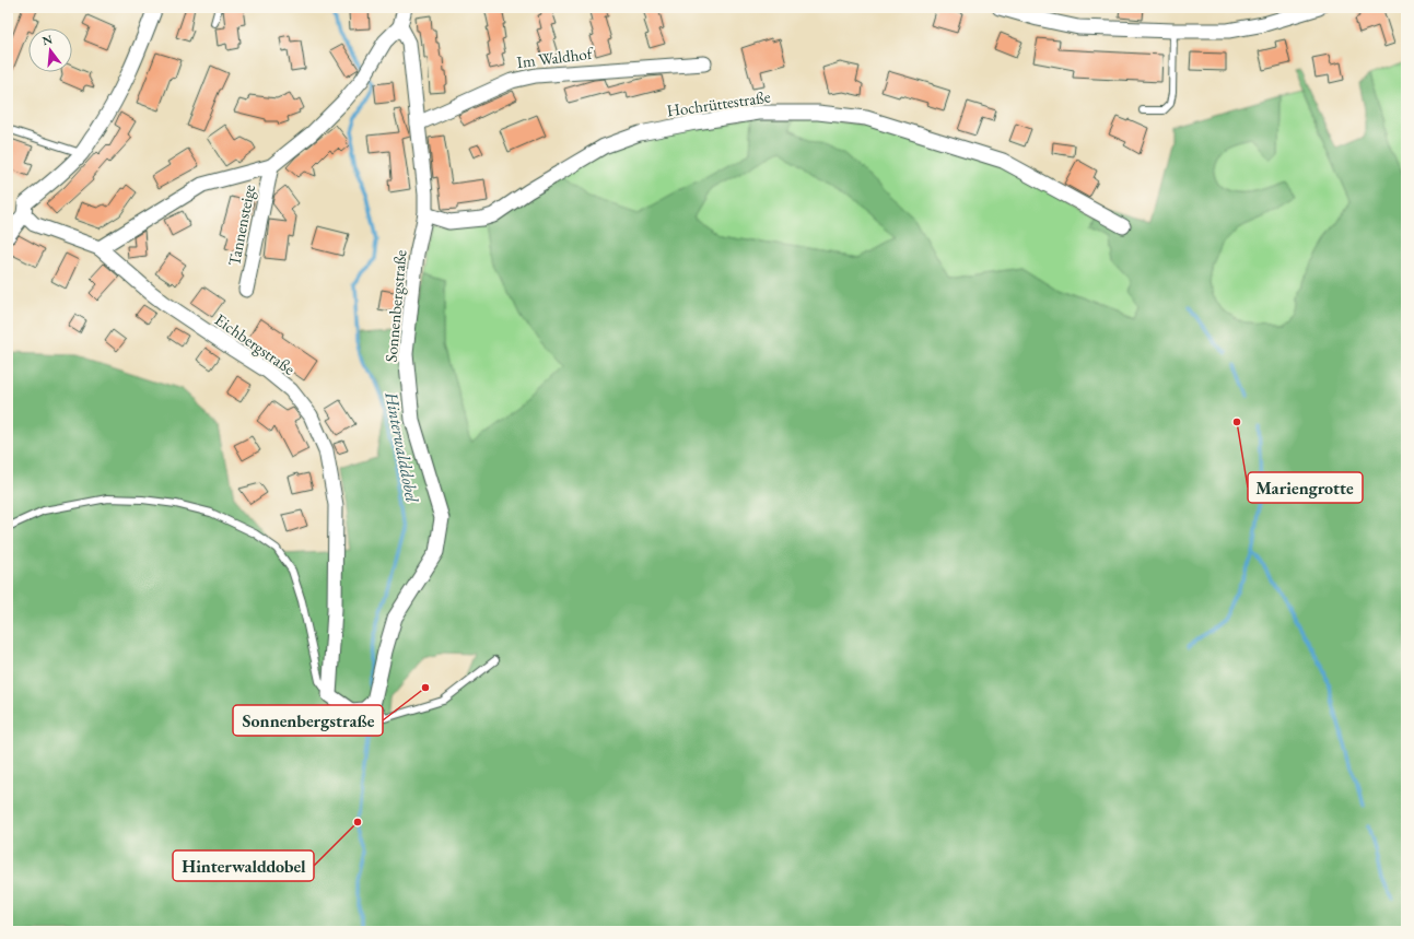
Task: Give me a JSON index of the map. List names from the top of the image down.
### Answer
{
  "streets": {
    "street": [
      "Im Waldhof",
      "Hochrüttestraße",
      "Tannensteige",
      "Sonnenbergstraße",
      "Eichbergstraße"
    ]
  },
  "crossings": [
    ["Im Waldhof", "Sonnenbergstraße"],
    ["Hochrüttestraße", "Sonnenbergstraße"]
  ],
  "water": ["Hinterwalddobel"],
  "places": ["Mariengrotte", "Sonnenbergstraße", "Hinterwalddobel"],
  "north": "top"
}
